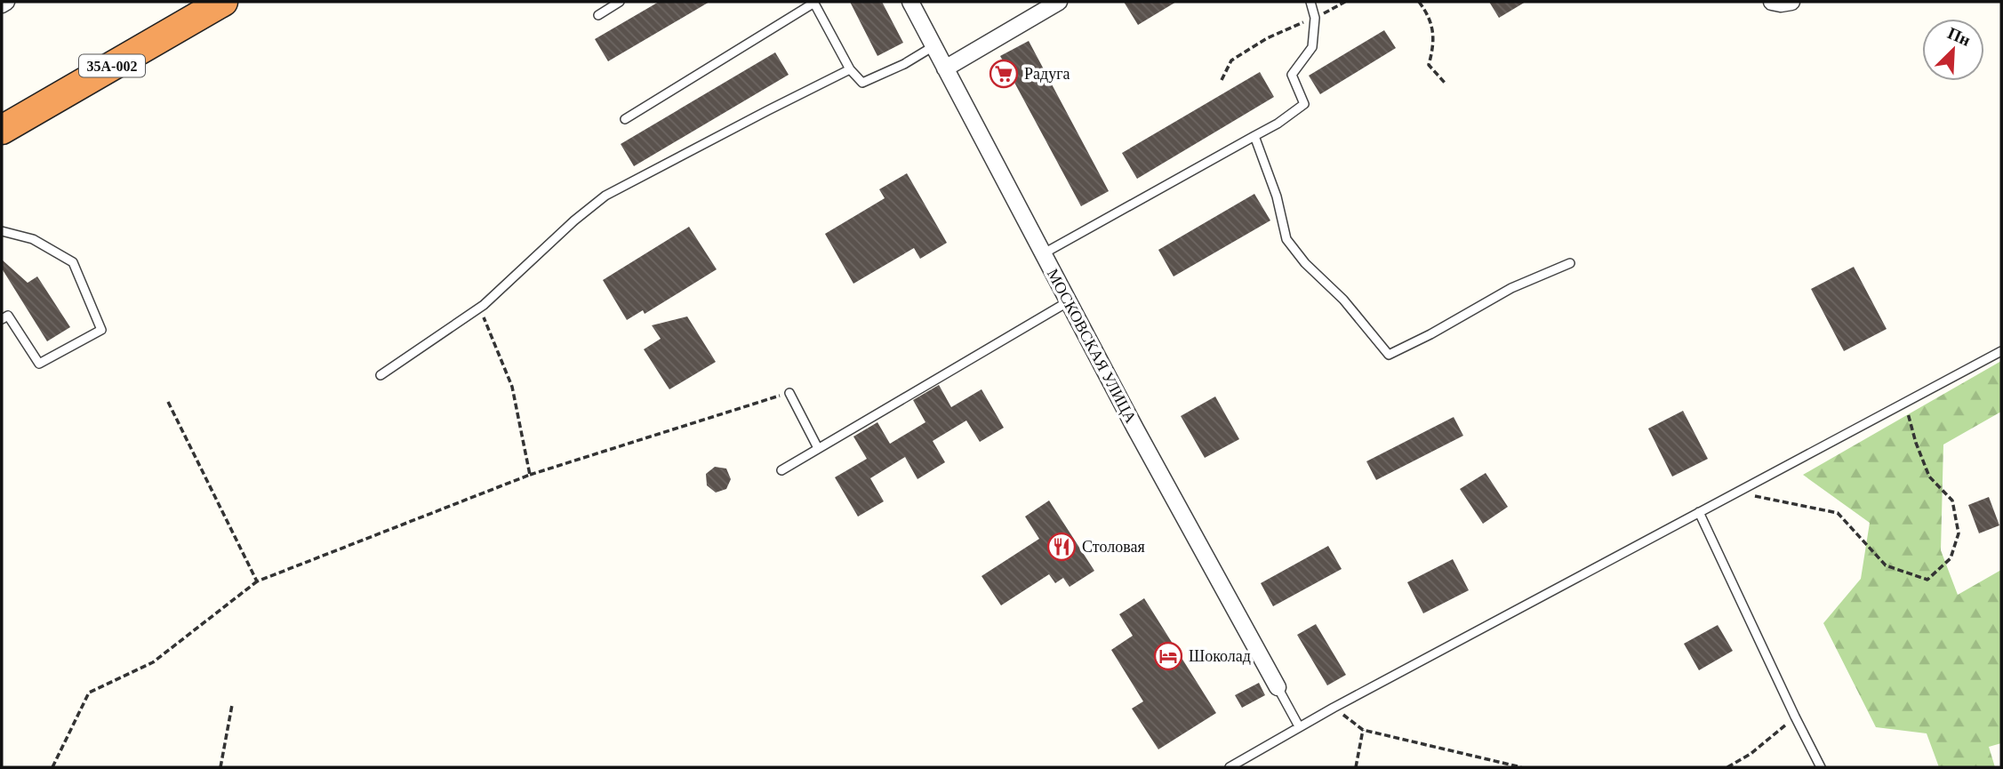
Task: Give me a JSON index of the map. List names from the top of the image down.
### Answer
{
  "streets": {
    "highway": ["35А-002"],
    "street": ["МОСКОВСКАЯ УЛИЦА"]
  },
  "places": {
    "supermarket": ["Радуга"],
    "restaurant": ["Столовая"],
    "hotel": ["Шоколад"]
  },
  "north": "top right"
}
